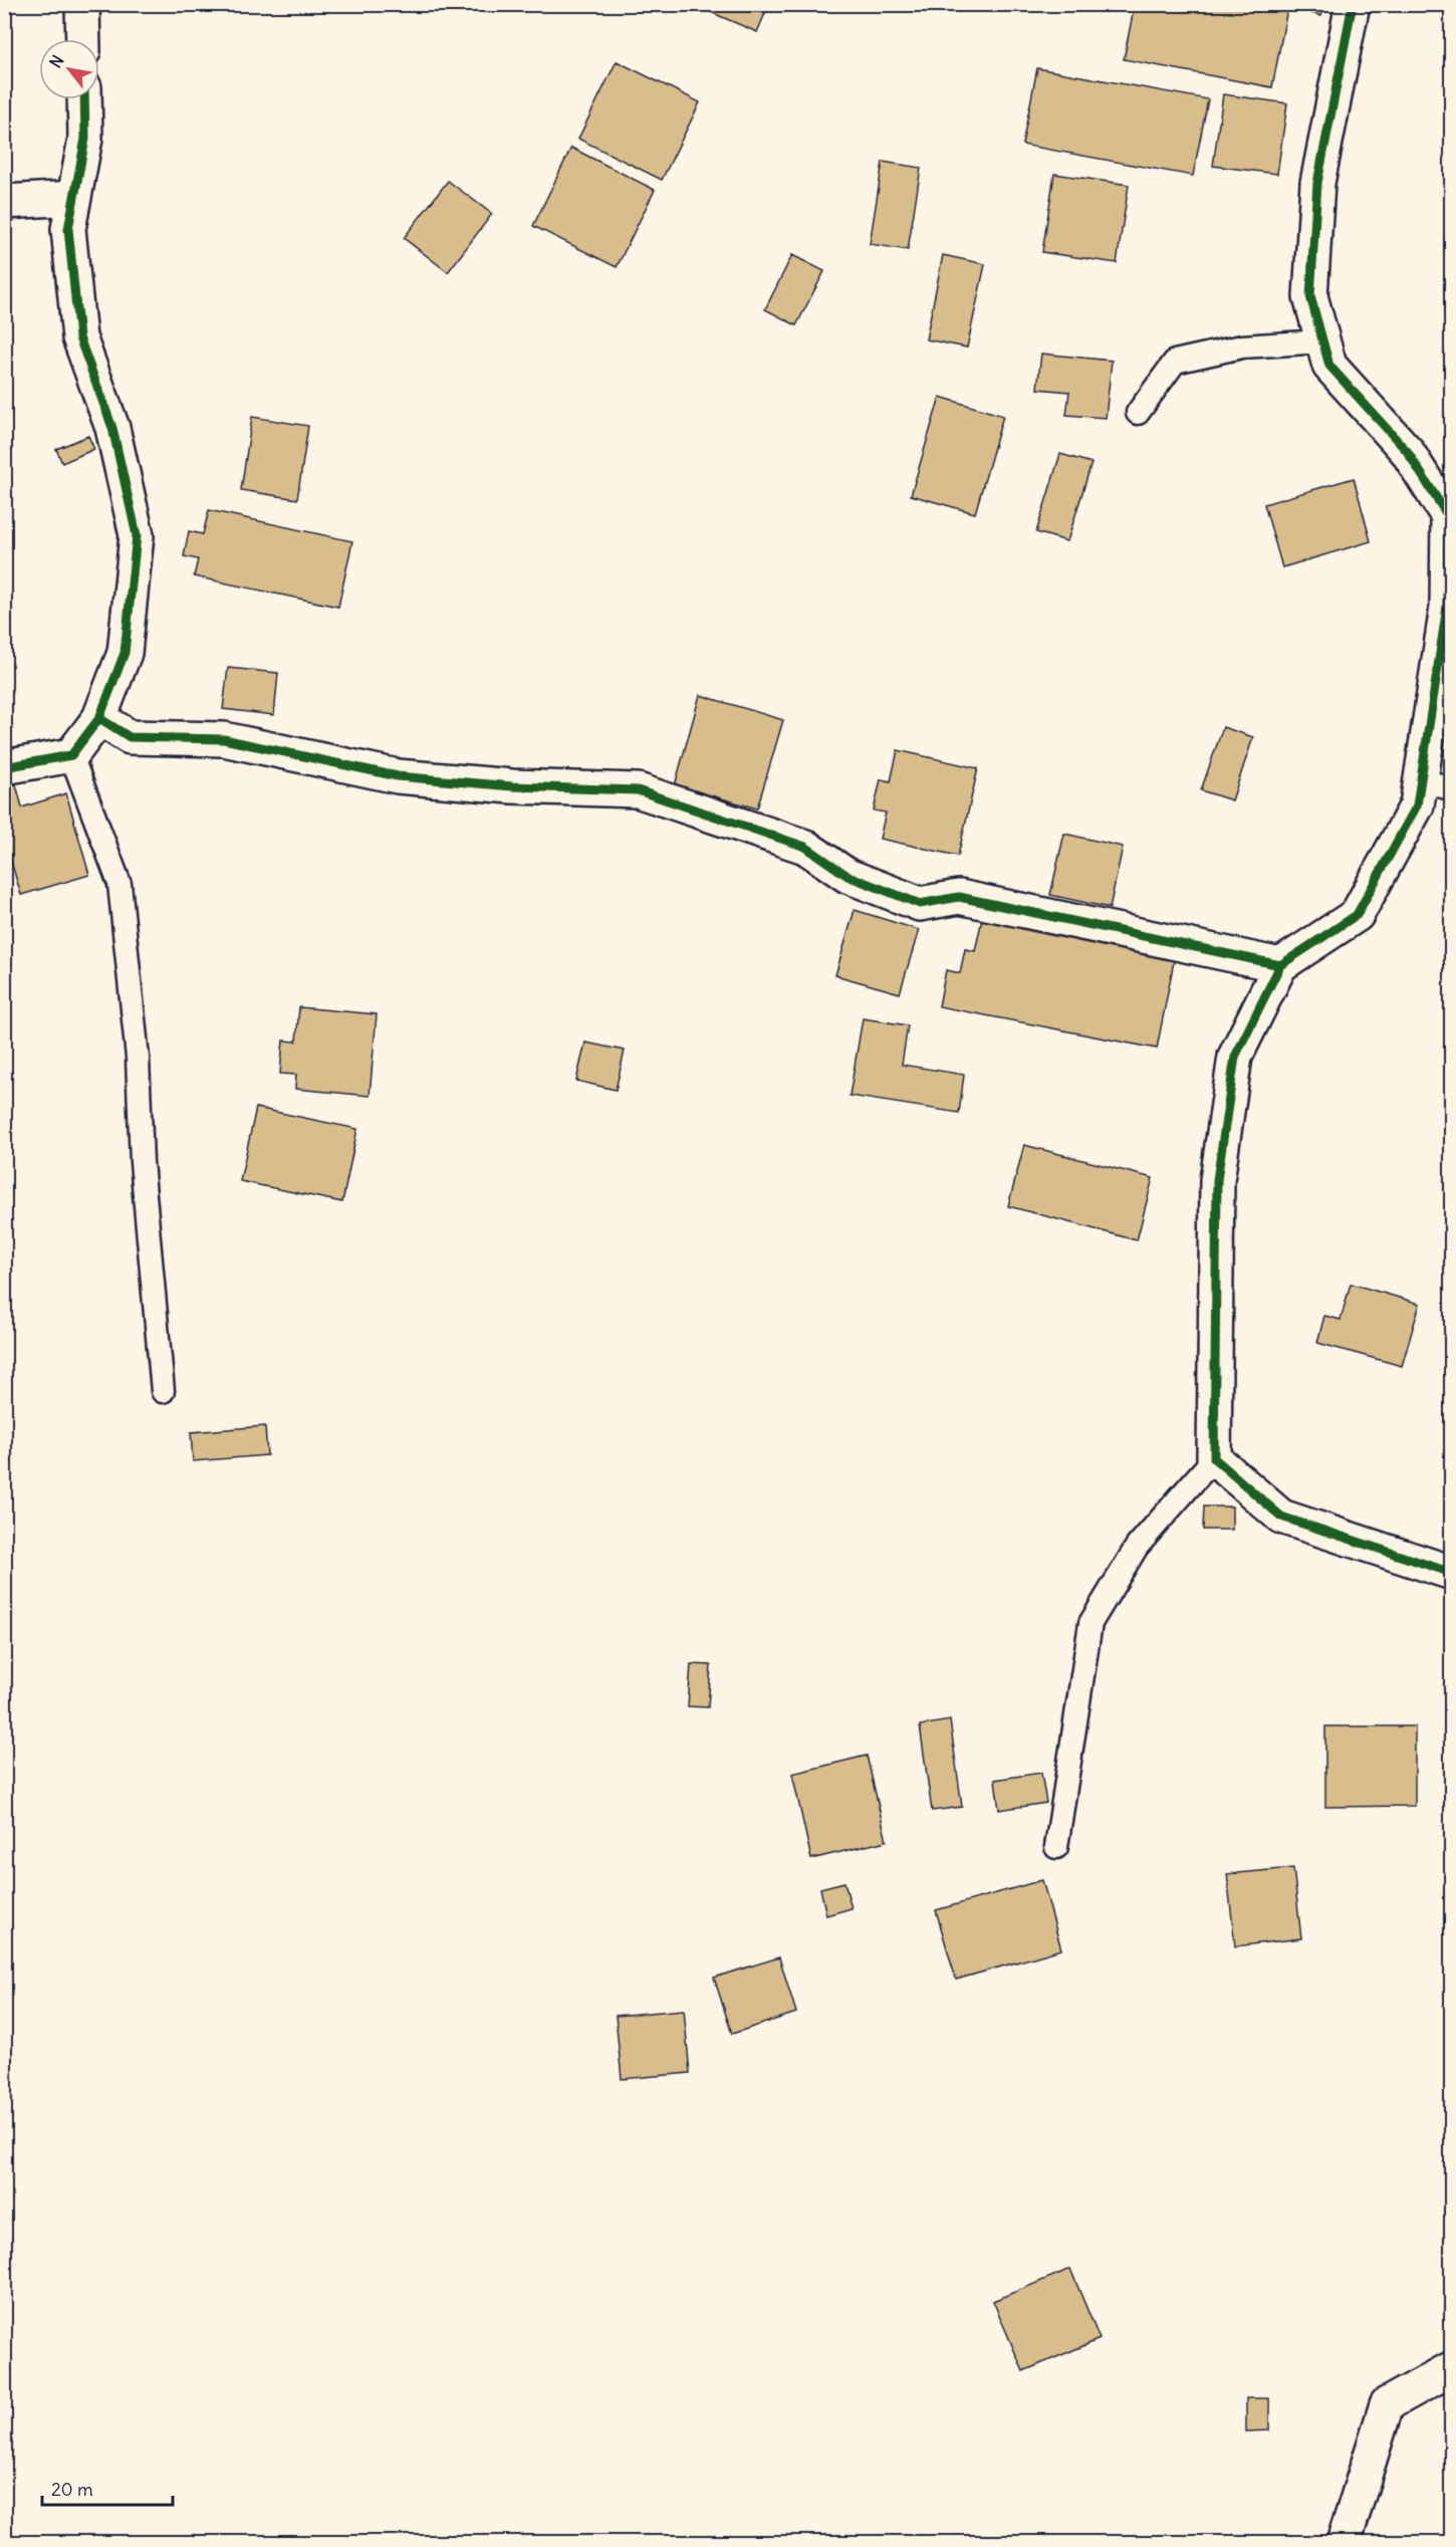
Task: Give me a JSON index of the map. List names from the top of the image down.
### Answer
{
  "scale_bar": "20 m",
  "north": "top left"
}
